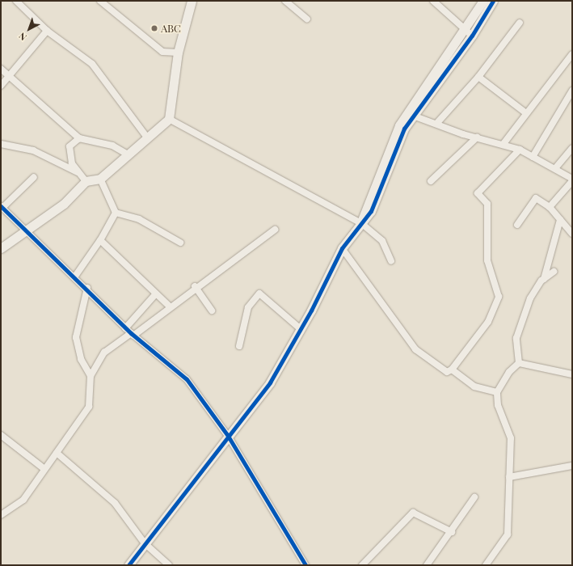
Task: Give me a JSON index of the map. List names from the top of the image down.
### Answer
{
  "places": ["ABC"],
  "north": "bottom left"
}
